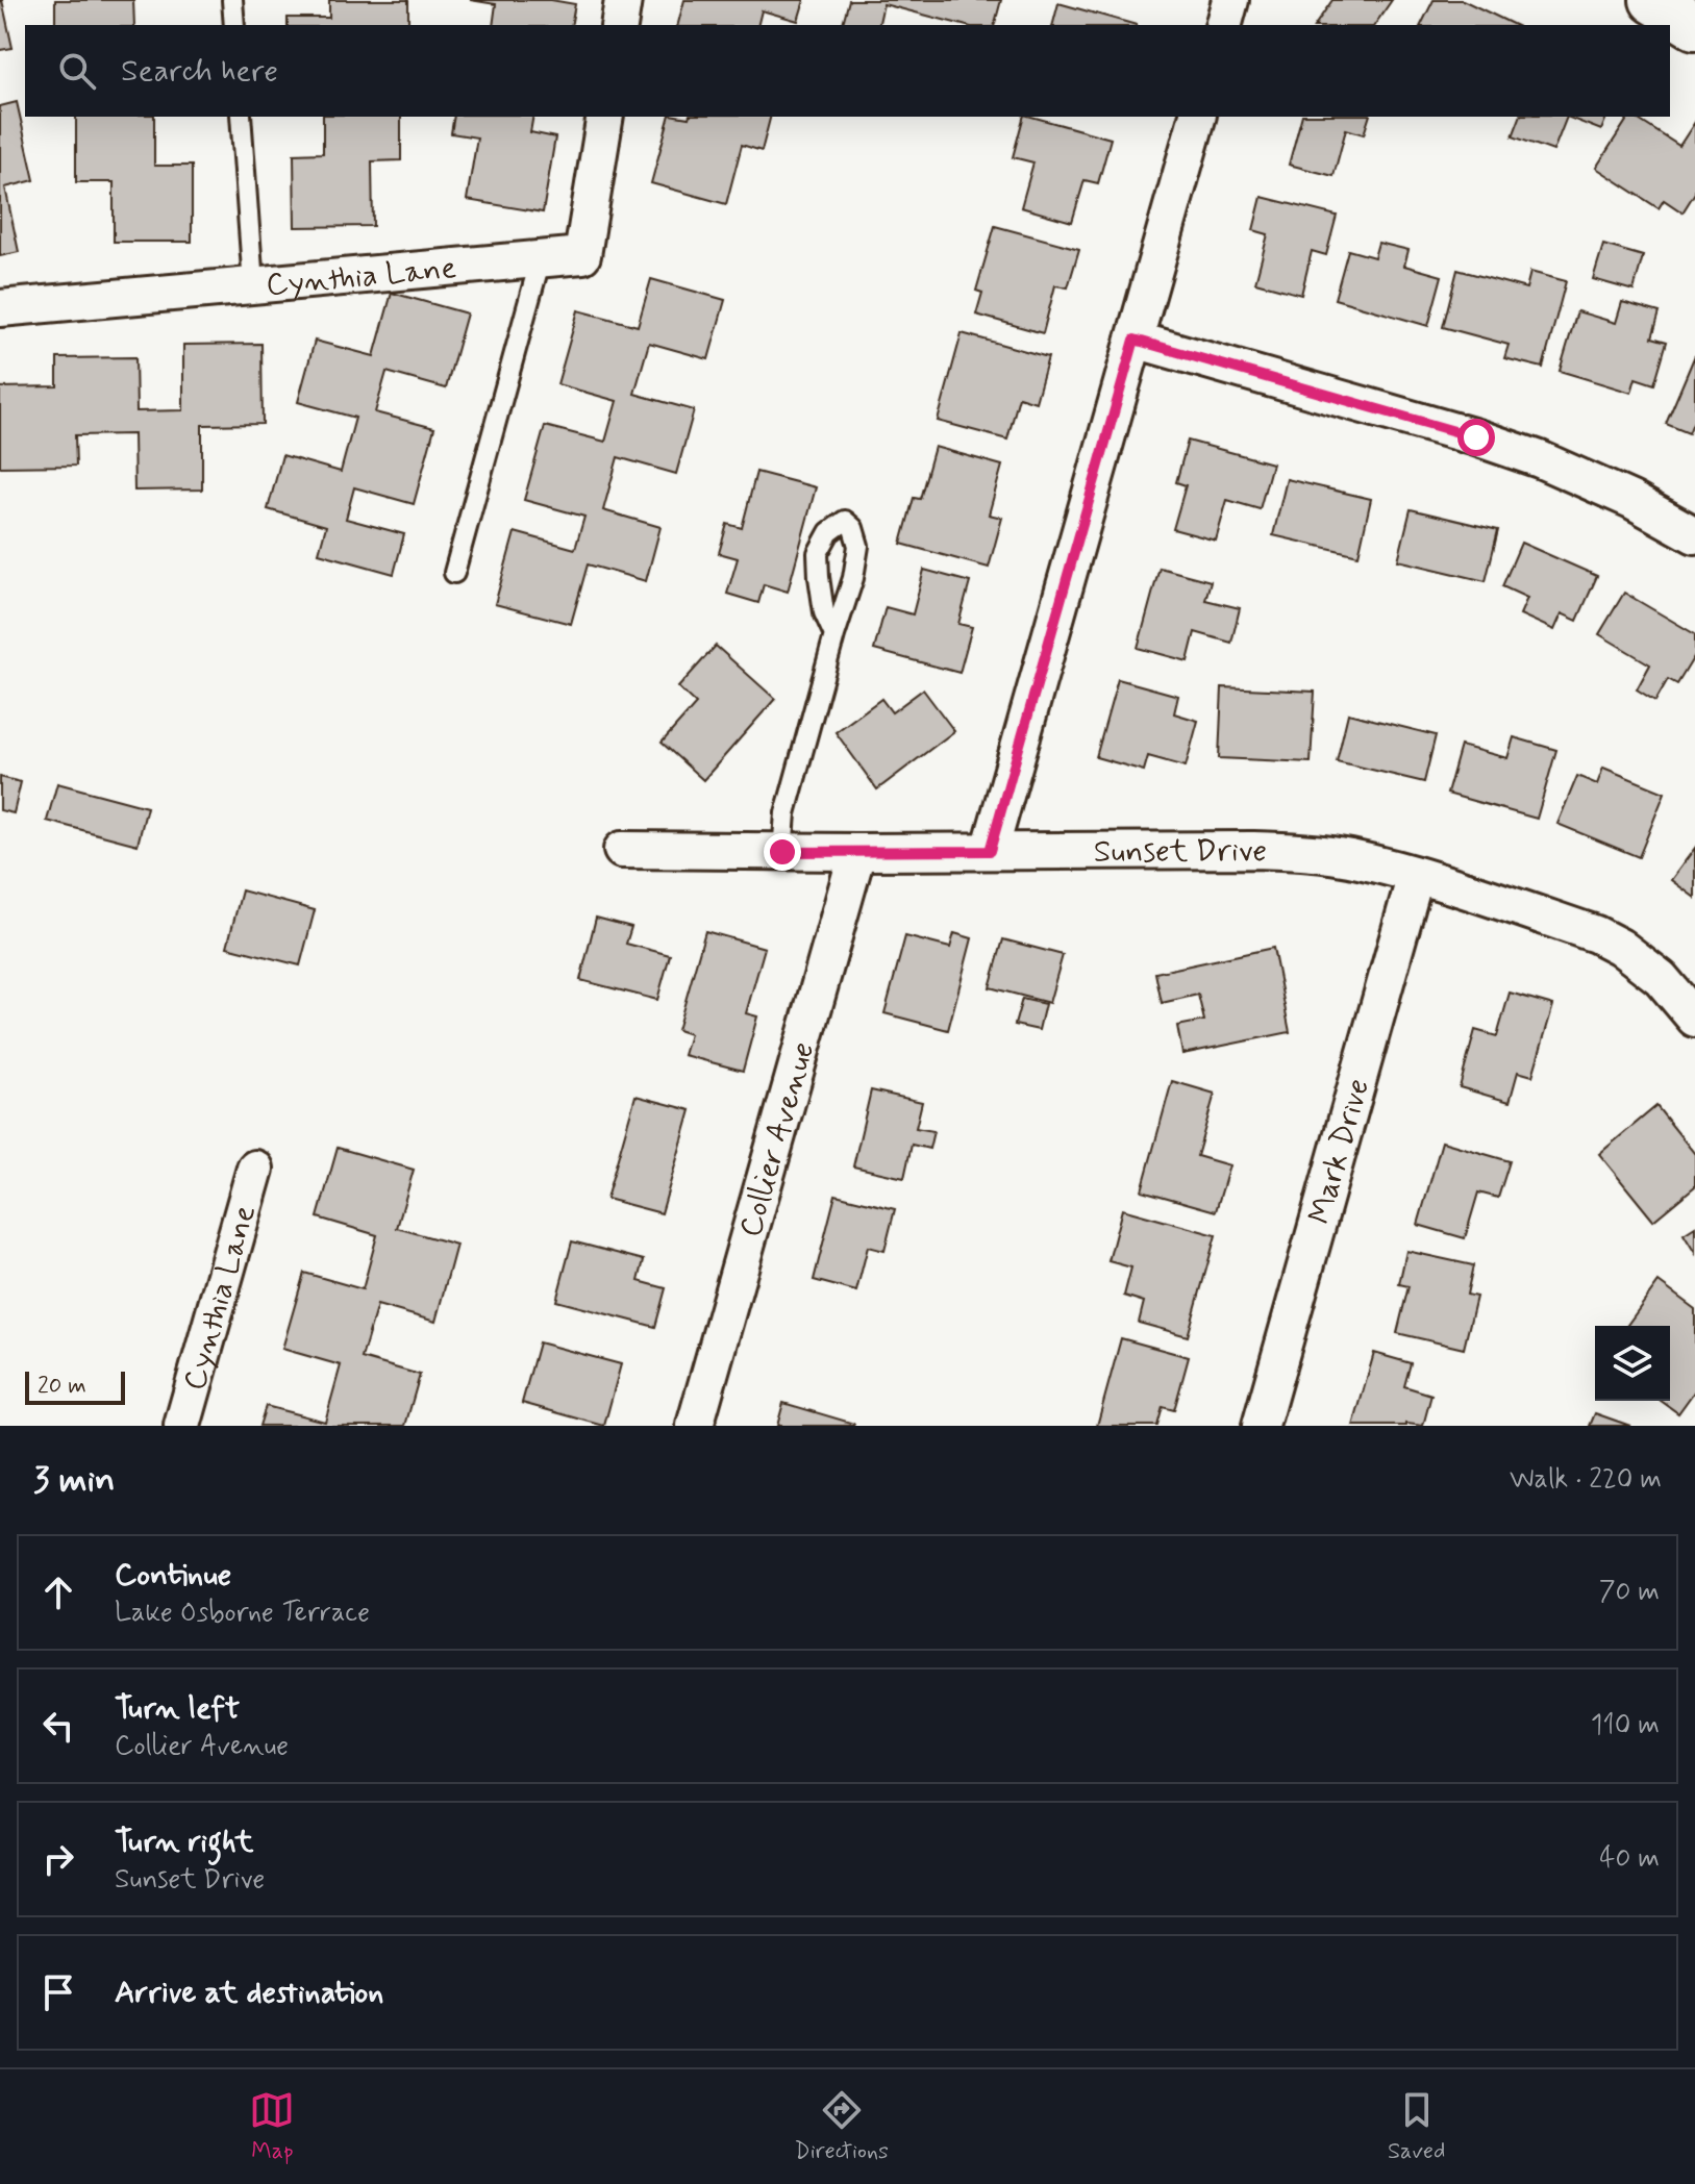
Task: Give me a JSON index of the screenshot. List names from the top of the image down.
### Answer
{
  "streets": {
    "street": [
      "Cynthia Lane",
      "Sunset Drive",
      "Collier Avenue",
      "Mark Drive"
    ]
  },
  "crossings": [
    ["Sunset Drive", "Collier Avenue"],
    ["Sunset Drive", "Mark Drive"]
  ],
  "scale_bar": "20 m",
  "page": {
    "search": "Search here",
    "scale": "20 m",
    "heading": ["3 min", "Walk · 220 m"],
    "list": [
      ["Continue", "Lake Osborne Terrace", "70 m"],
      ["Turn left", "Collier Avenue", "110 m"],
      ["Turn right", "Sunset Drive", "40 m"],
      "Arrive at destination"
    ],
    "nav": ["Map", "Directions", "Saved"]
  }
}
